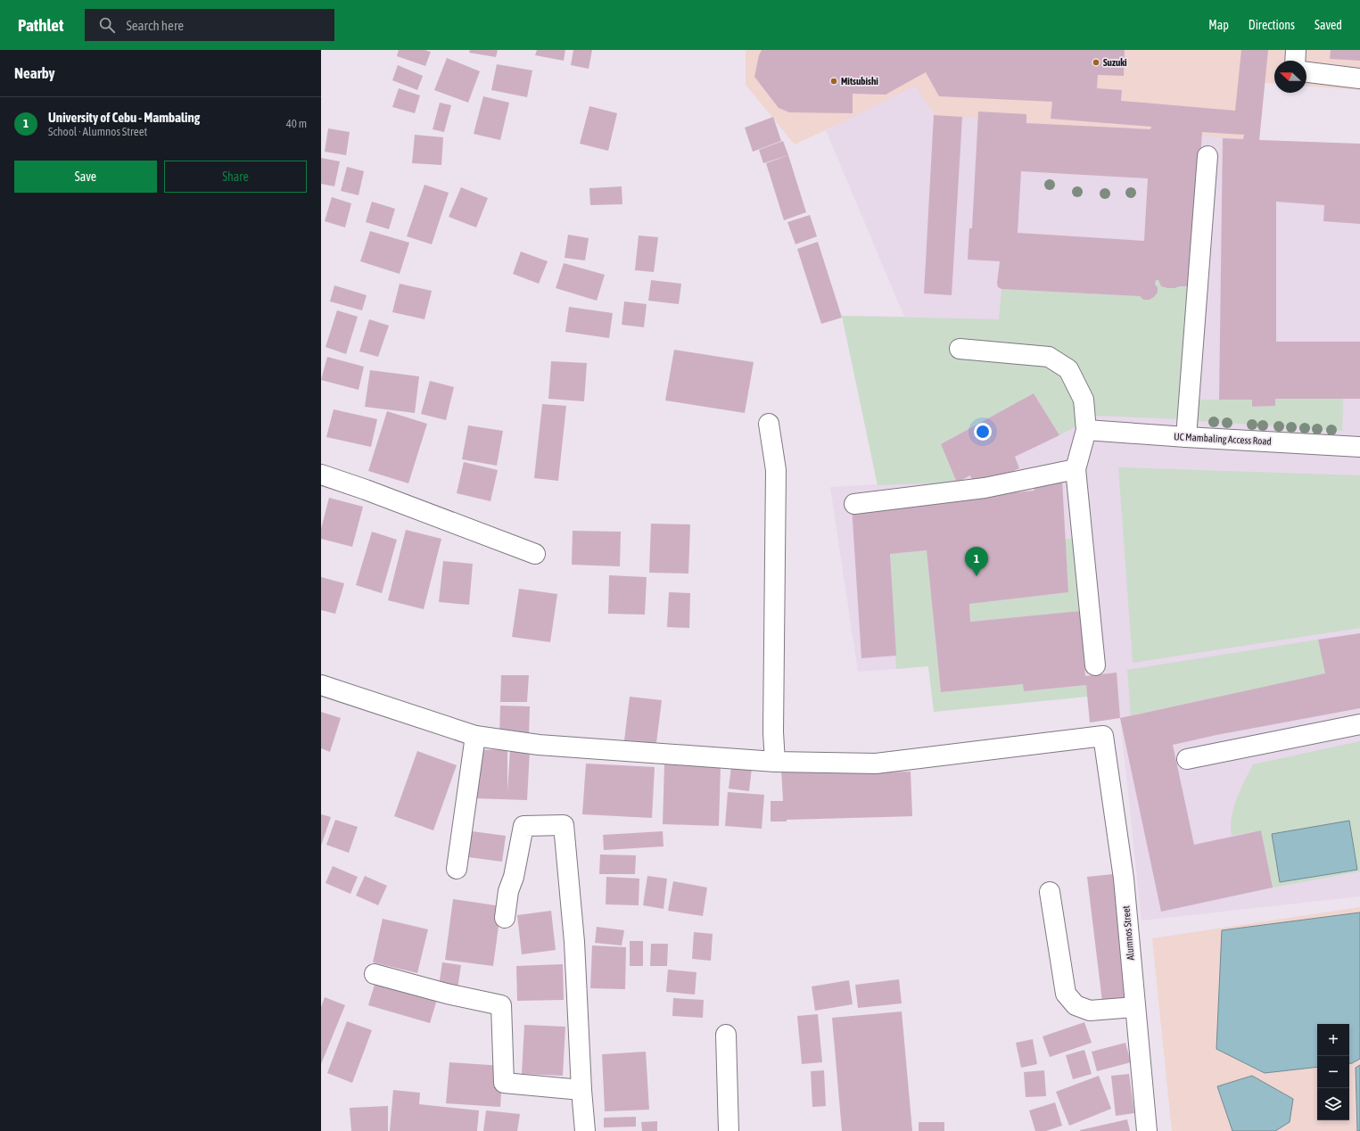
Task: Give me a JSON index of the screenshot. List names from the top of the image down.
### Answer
{
  "streets": {
    "street": ["UC Mambaling Access Road", "Alumnos Street"]
  },
  "places": ["Suzuki", "Mitsubishi"],
  "north": "left",
  "page": {
    "header": "Pathlet",
    "search": "Search here",
    "nav": ["Map", "Directions", "Saved"],
    "heading": "Nearby",
    "list": [
      {
        "mark": "1",
        "name": "University of Cebu - Mambaling",
        "note": "School · Alumnos Street",
        "value": "40 m"
      }
    ],
    "buttons": ["Save", "Share"],
    "pins": "1",
    "map_buttons": ["+", "−"]
  }
}
